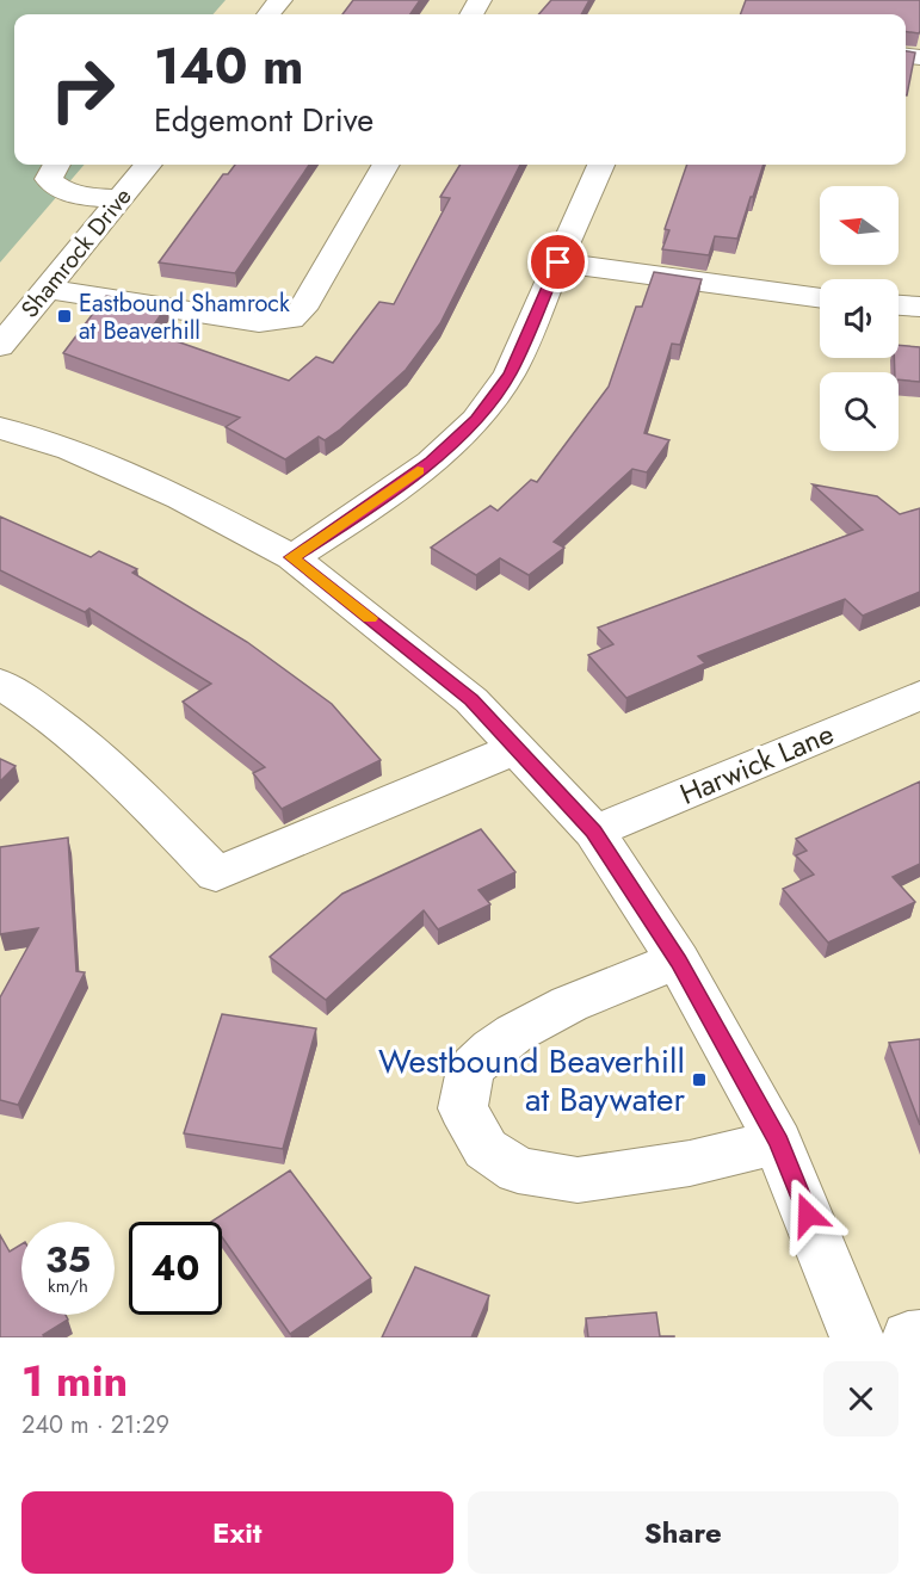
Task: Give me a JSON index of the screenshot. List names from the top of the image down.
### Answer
{
  "streets": {
    "street": ["Shamrock Drive", "Harwick Lane"]
  },
  "places": {
    "transit": ["Eastbound Shamrock at Beaverhill", "Westbound Beaverhill at Baywater"]
  },
  "north": "left",
  "page": {
    "turn": ["140 m", "Edgemont Drive"],
    "speed": "35 km/h",
    "limit": "40",
    "heading": ["1 min", "240 m · 21:29"],
    "buttons": ["Exit", "Share"]
  }
}
